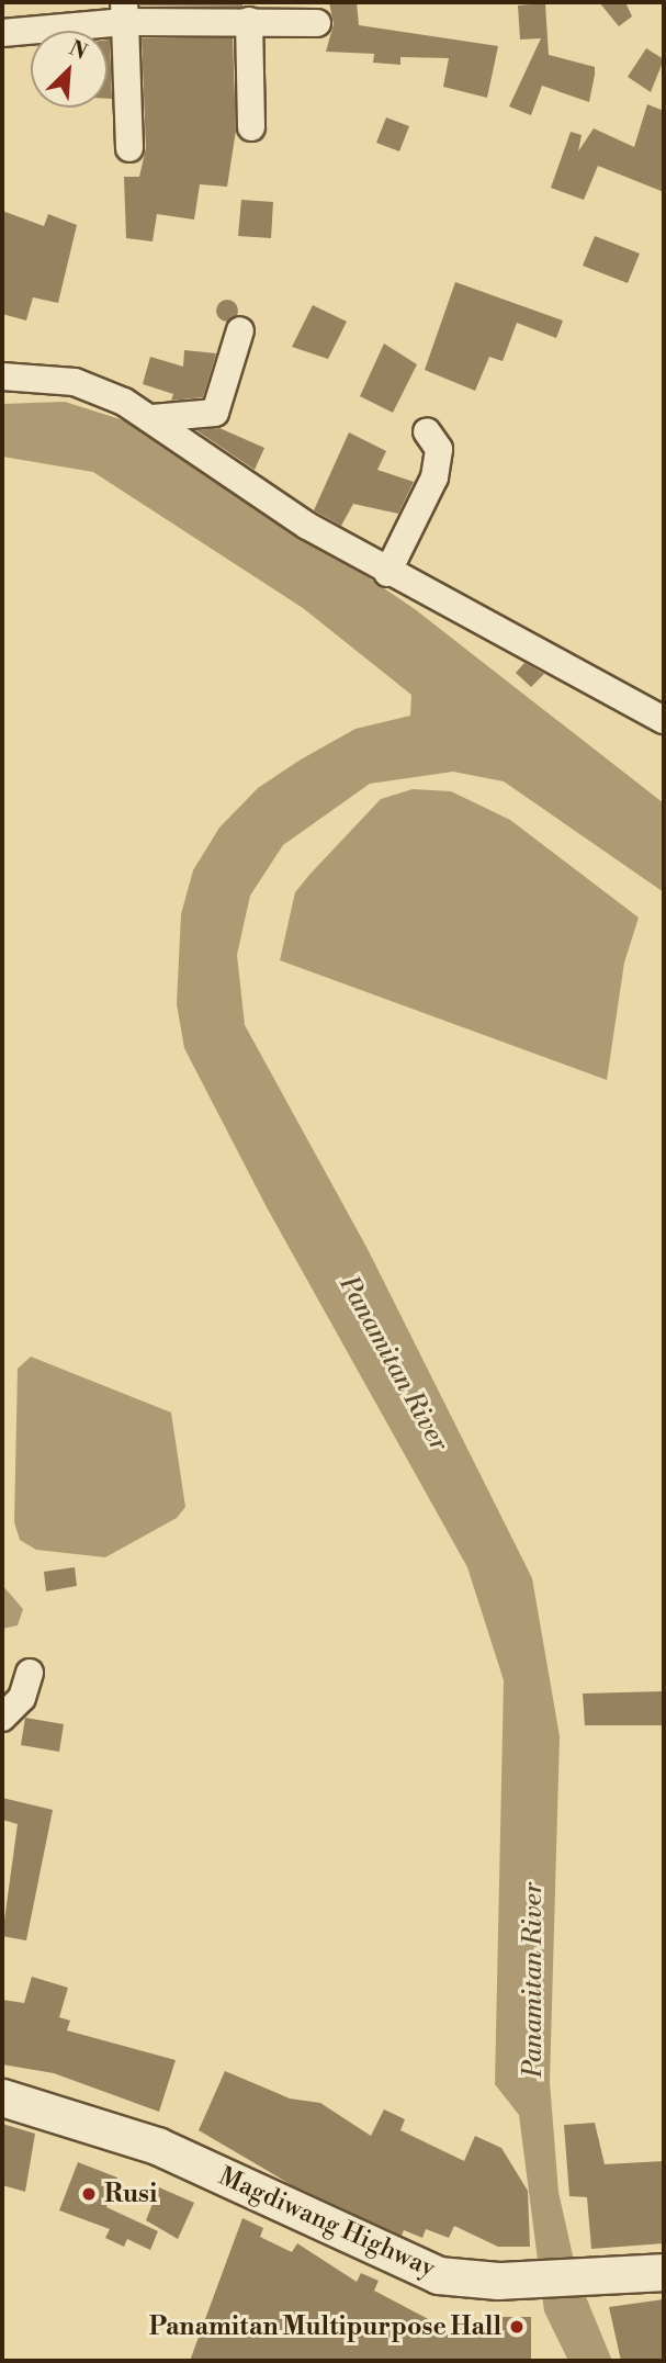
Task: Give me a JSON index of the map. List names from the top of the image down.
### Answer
{
  "streets": {
    "main road": ["Magdiwang Highway"]
  },
  "water": ["Panamitan River"],
  "places": ["Rusi", "Panamitan Multipurpose Hall"],
  "north": "top right"
}
